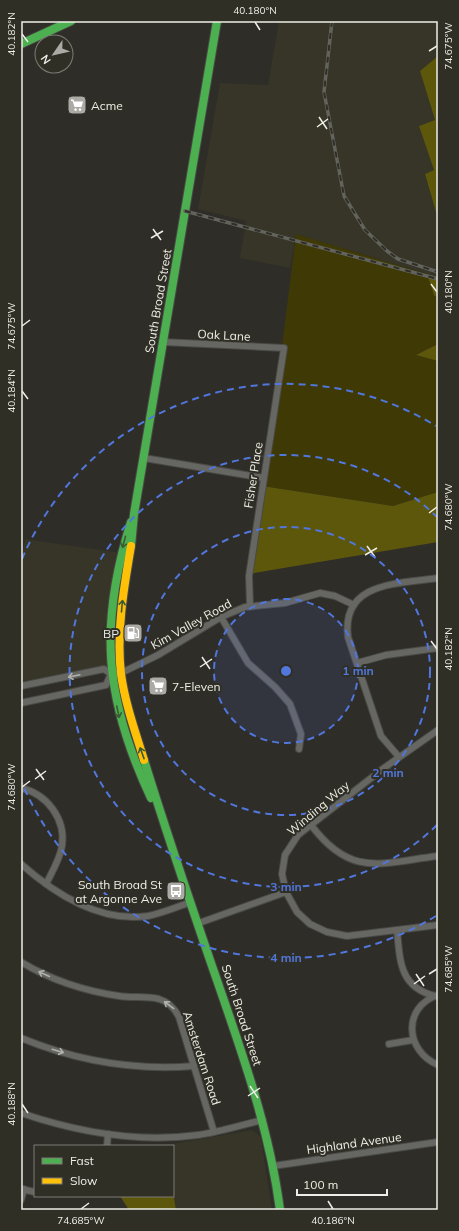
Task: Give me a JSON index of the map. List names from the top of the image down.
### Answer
{
  "streets": {
    "main road": ["South Broad Street"],
    "street": [
      "Oak Lane",
      "Fisher Place",
      "Kim Valley Road",
      "Winding Way",
      "Amsterdam Road",
      "Highland Avenue"
    ]
  },
  "crossings": [
    ["South Broad Street", "Oak Lane"],
    ["South Broad Street", "Kim Valley Road"],
    ["South Broad Street", "Highland Avenue"],
    ["Oak Lane", "Fisher Place"],
    ["Fisher Place", "Kim Valley Road"]
  ],
  "one_way": ["Amsterdam Road"],
  "places": {
    "supermarket": ["Acme", "7-Eleven"],
    "fuel station": ["BP"],
    "bus stop": ["South Broad St at Argonne Ave"]
  },
  "legend": ["Fast", "Slow"],
  "scale_bar": "100 m",
  "north": "bottom left",
  "coordinates": [
    "40.180°N",
    "40.182°N",
    "74.675°W",
    "40.184°N",
    "74.680°W",
    "74.685°W",
    "40.188°N",
    "40.186°N"
  ],
  "rings": [
    "1 min",
    "2 min",
    "3 min",
    "4 min"
  ]
}
